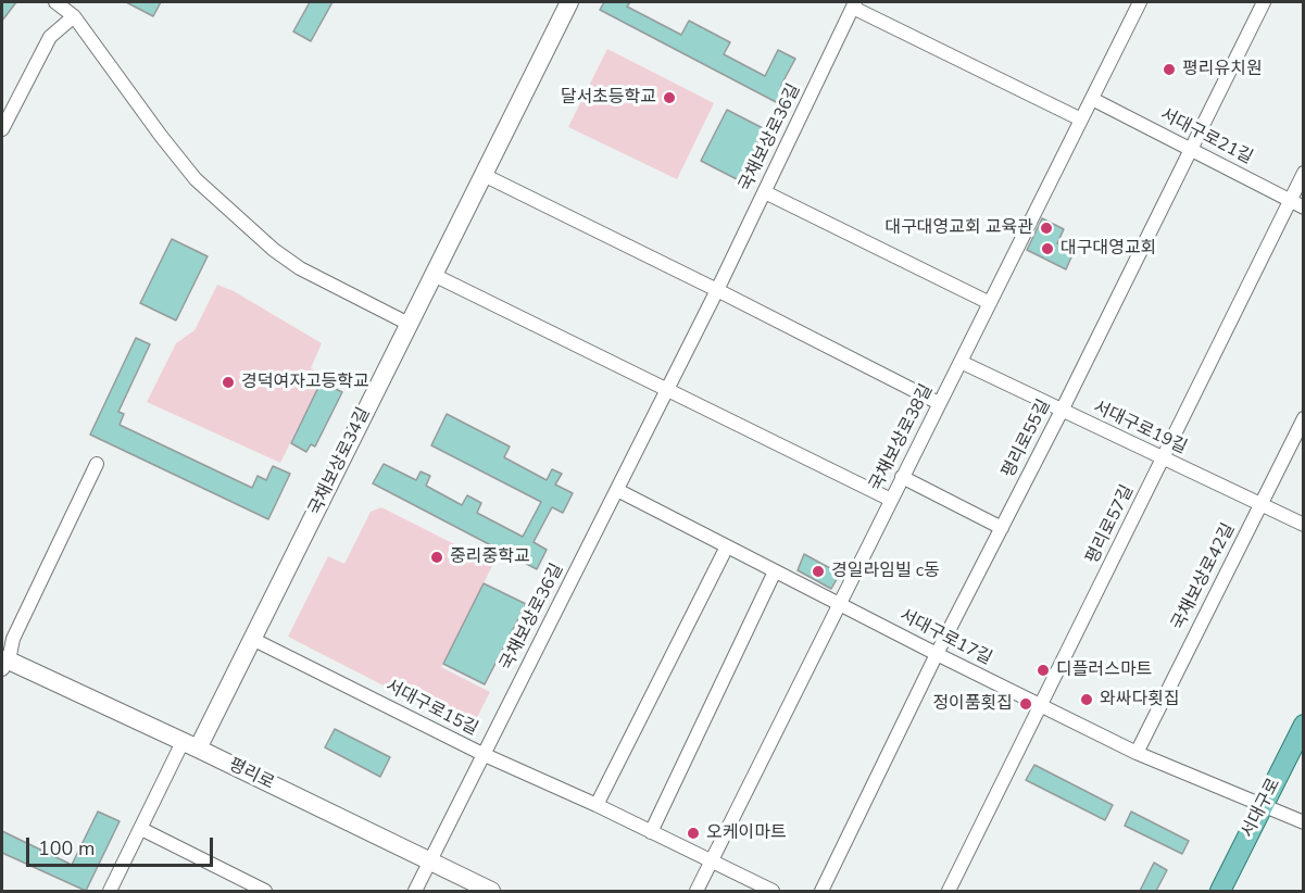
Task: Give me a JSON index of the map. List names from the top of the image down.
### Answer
{
  "streets": {
    "main road": ["국채보상로34길", "평리로", "서대구로"],
    "street": [
      "서대구로21길",
      "국채보상로36길",
      "서대구로19길",
      "국채보상로38길",
      "평리로55길",
      "평리로57길",
      "국채보상로42길",
      "서대구로17길",
      "서대구로15길"
    ]
  },
  "crossings": [
    ["서대구로21길", "국채보상로38길"],
    ["서대구로21길", "평리로55길"],
    ["서대구로21길", "평리로57길"],
    ["국채보상로36길", "서대구로17길"],
    ["국채보상로36길", "서대구로15길"],
    ["국채보상로36길", "평리로"],
    ["서대구로19길", "국채보상로38길"],
    ["서대구로19길", "평리로55길"],
    ["서대구로19길", "평리로57길"],
    ["서대구로19길", "국채보상로42길"],
    ["국채보상로38길", "서대구로17길"],
    ["국채보상로38길", "서대구로15길"],
    ["평리로55길", "서대구로17길"],
    ["국채보상로34길", "서대구로15길"],
    ["국채보상로34길", "평리로"],
    ["평리로57길", "서대구로17길"],
    ["국채보상로42길", "서대구로17길"],
    ["서대구로17길", "서대구로"]
  ],
  "places": [
    "평리유치원",
    "달서초등학교",
    "대구대영교회 교육관",
    "대구대영교회",
    "경덕여자고등학교",
    "중리중학교",
    "경일라임빌 c동",
    "디플러스마트",
    "와싸다횟집",
    "정이품횟집",
    "오케이마트"
  ],
  "scale_bar": "100 m"
}
